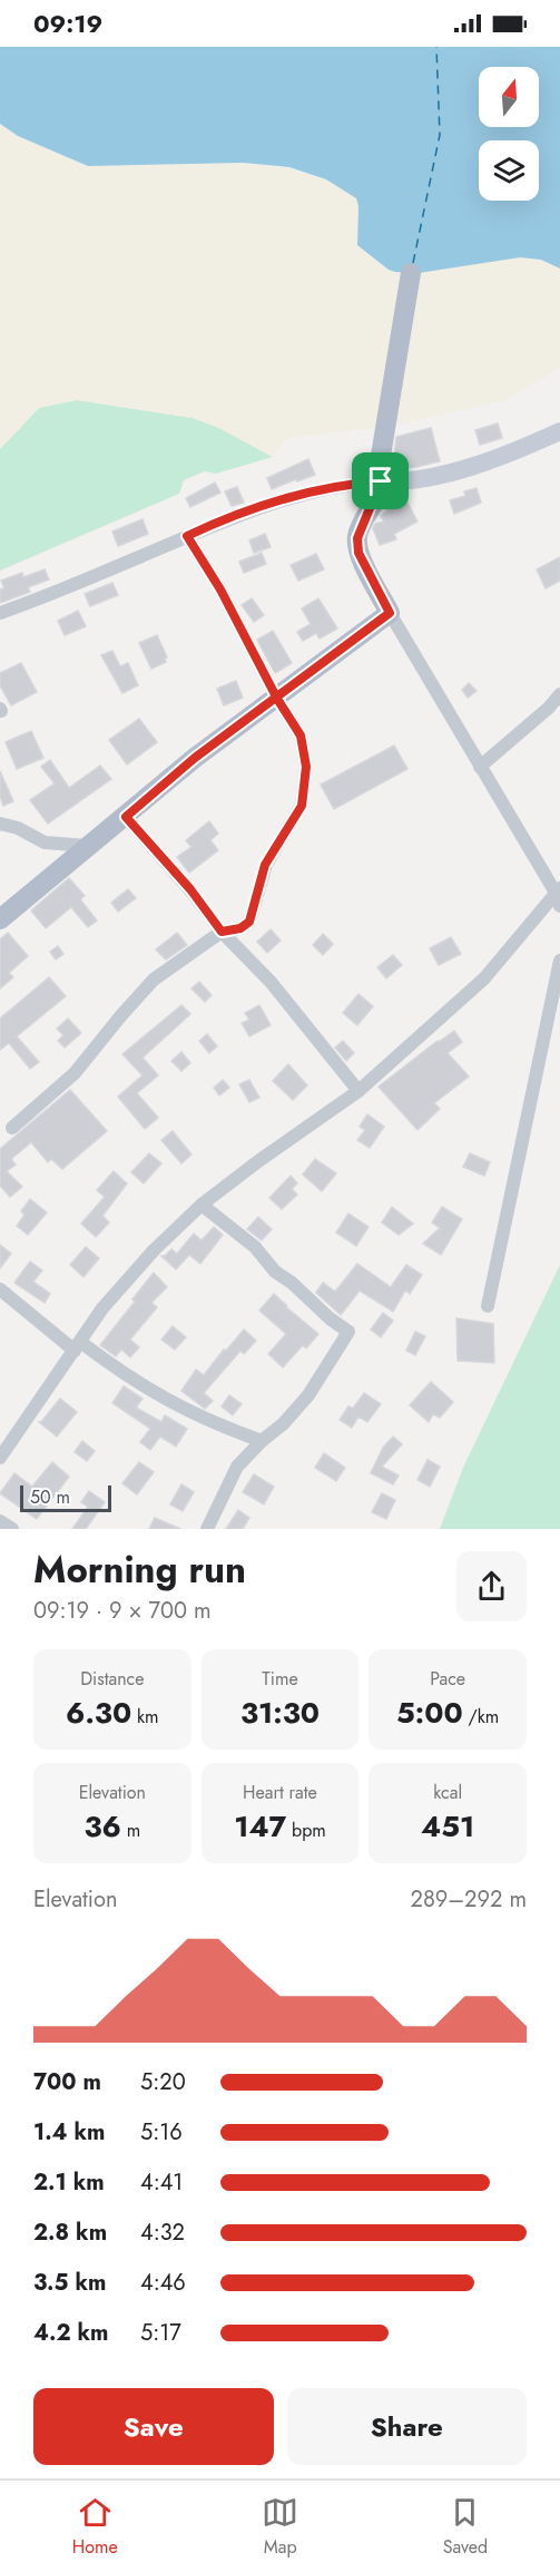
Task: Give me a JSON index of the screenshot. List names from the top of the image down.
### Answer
{
  "scale_bar": "50 m",
  "north": "top",
  "page": {
    "status": "09:19",
    "scale": "50 m",
    "heading": ["Morning run", "09:19 · 9 × 700 m"],
    "stats": [
      ["Distance", "6.30 km"],
      ["Time", "31:30"],
      ["Pace", "5:00 /km"],
      ["Elevation", "36 m"],
      ["Heart rate", "147 bpm"],
      ["kcal", "451"]
    ],
    "chart": ["Elevation", "289–292 m"],
    "list": [
      {
        "name": "700 m",
        "note": "5:20"
      },
      {
        "name": "1.4 km",
        "note": "5:16"
      },
      {
        "name": "2.1 km",
        "note": "4:41"
      },
      {
        "name": "2.8 km",
        "note": "4:32"
      },
      {
        "name": "3.5 km",
        "note": "4:46"
      },
      {
        "name": "4.2 km",
        "note": "5:17"
      }
    ],
    "buttons": ["Save", "Share"],
    "tabs": ["Home", "Map", "Saved"]
  }
}
